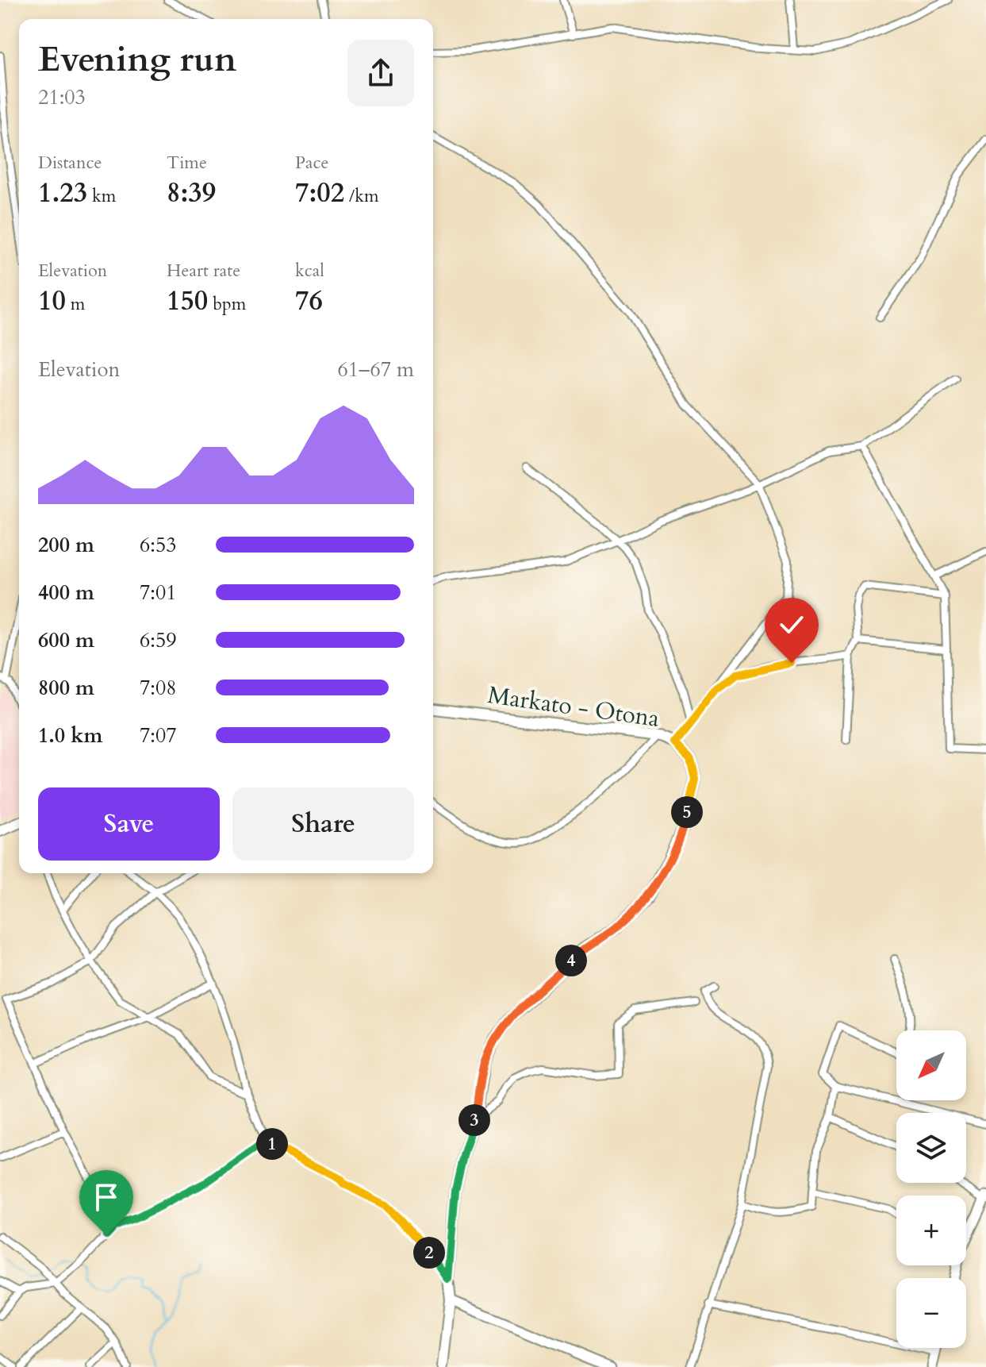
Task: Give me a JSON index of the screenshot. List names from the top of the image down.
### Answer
{
  "streets": {
    "main road": ["Markato - Otona"]
  },
  "north": "bottom left",
  "page": {
    "heading": ["Evening run", "21:03"],
    "stats": [
      ["Distance", "1.23 km"],
      ["Time", "8:39"],
      ["Pace", "7:02 /km"],
      ["Elevation", "10 m"],
      ["Heart rate", "150 bpm"],
      ["kcal", "76"]
    ],
    "chart": ["Elevation", "61–67 m"],
    "list": [
      {
        "name": "200 m",
        "note": "6:53"
      },
      {
        "name": "400 m",
        "note": "7:01"
      },
      {
        "name": "600 m",
        "note": "6:59"
      },
      {
        "name": "800 m",
        "note": "7:08"
      },
      {
        "name": "1.0 km",
        "note": "7:07"
      }
    ],
    "buttons": ["Save", "Share"],
    "pins": [
      "5",
      "4",
      "3",
      "1",
      "2"
    ],
    "map_buttons": ["+", "−"]
  }
}
